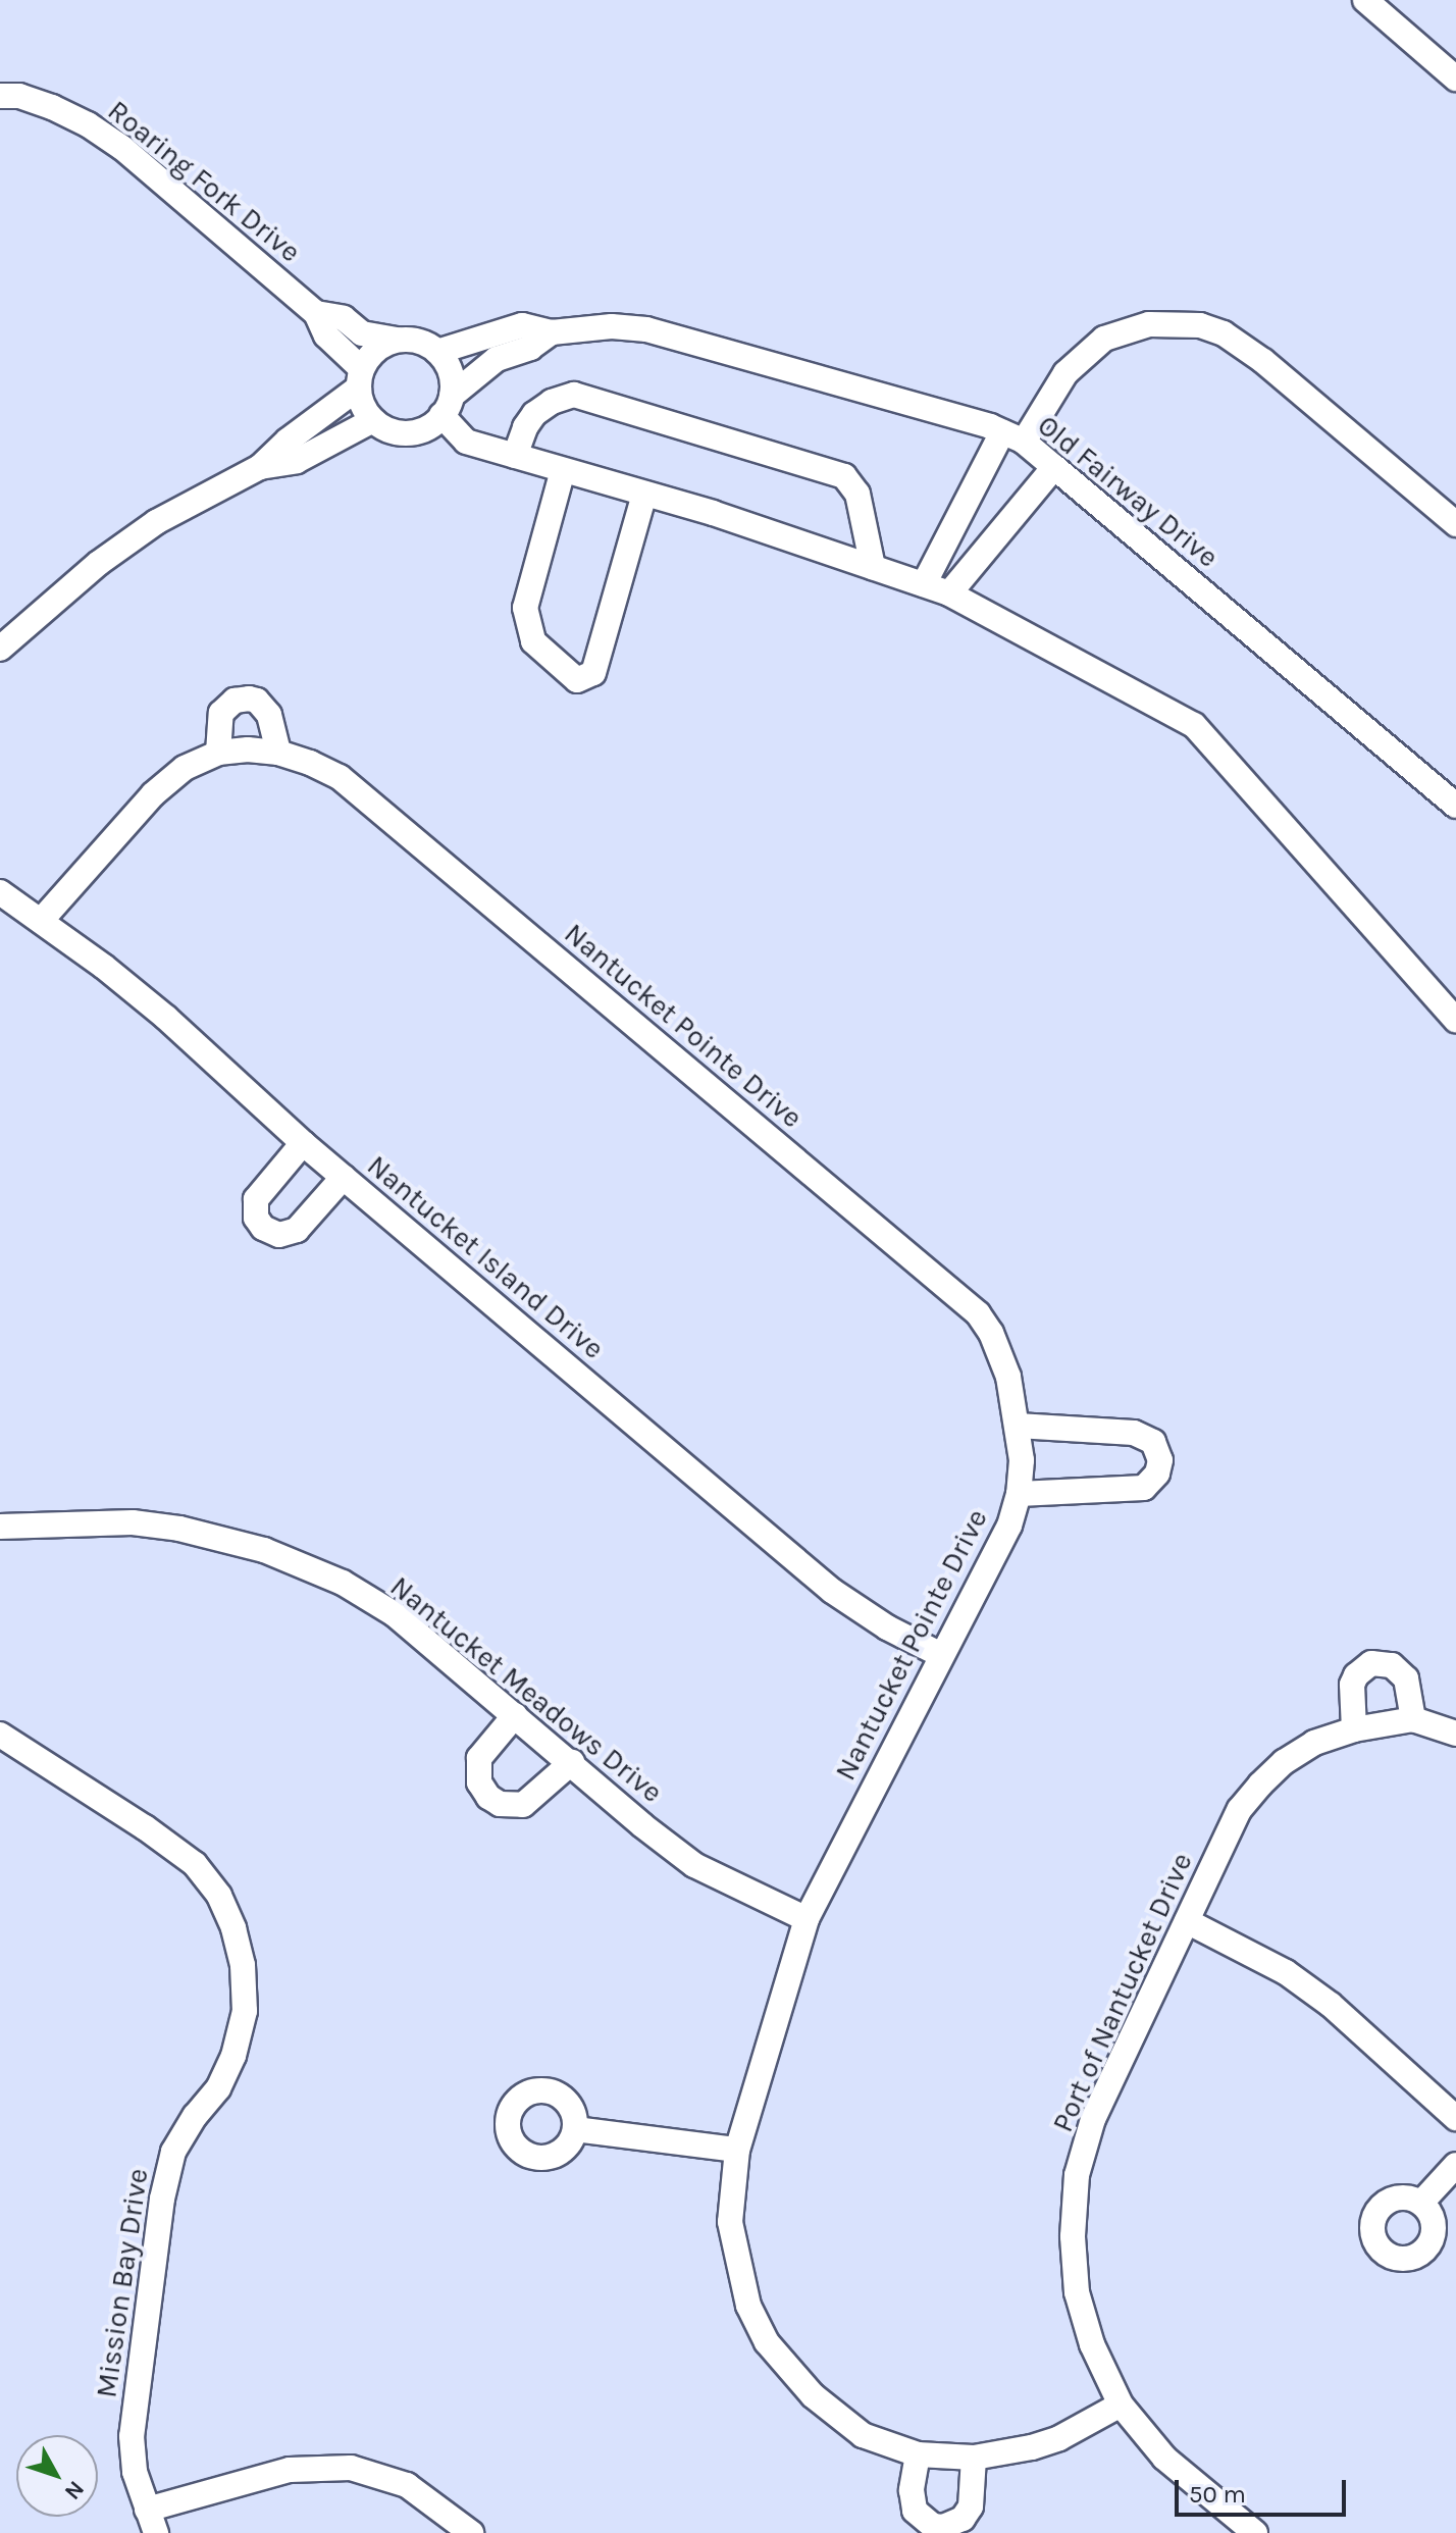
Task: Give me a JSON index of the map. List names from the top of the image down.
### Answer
{
  "streets": {
    "street": [
      "Roaring Fork Drive",
      "Old Fairway Drive",
      "Nantucket Pointe Drive",
      "Nantucket Island Drive",
      "Nantucket Meadows Drive",
      "Port of Nantucket Drive",
      "Mission Bay Drive"
    ]
  },
  "crossings": [
    ["Roaring Fork Drive", "Old Fairway Drive"],
    ["Nantucket Pointe Drive", "Nantucket Island Drive"],
    ["Nantucket Pointe Drive", "Nantucket Meadows Drive"],
    ["Nantucket Pointe Drive", "Port of Nantucket Drive"]
  ],
  "scale_bar": "50 m",
  "north": "bottom right"
}
